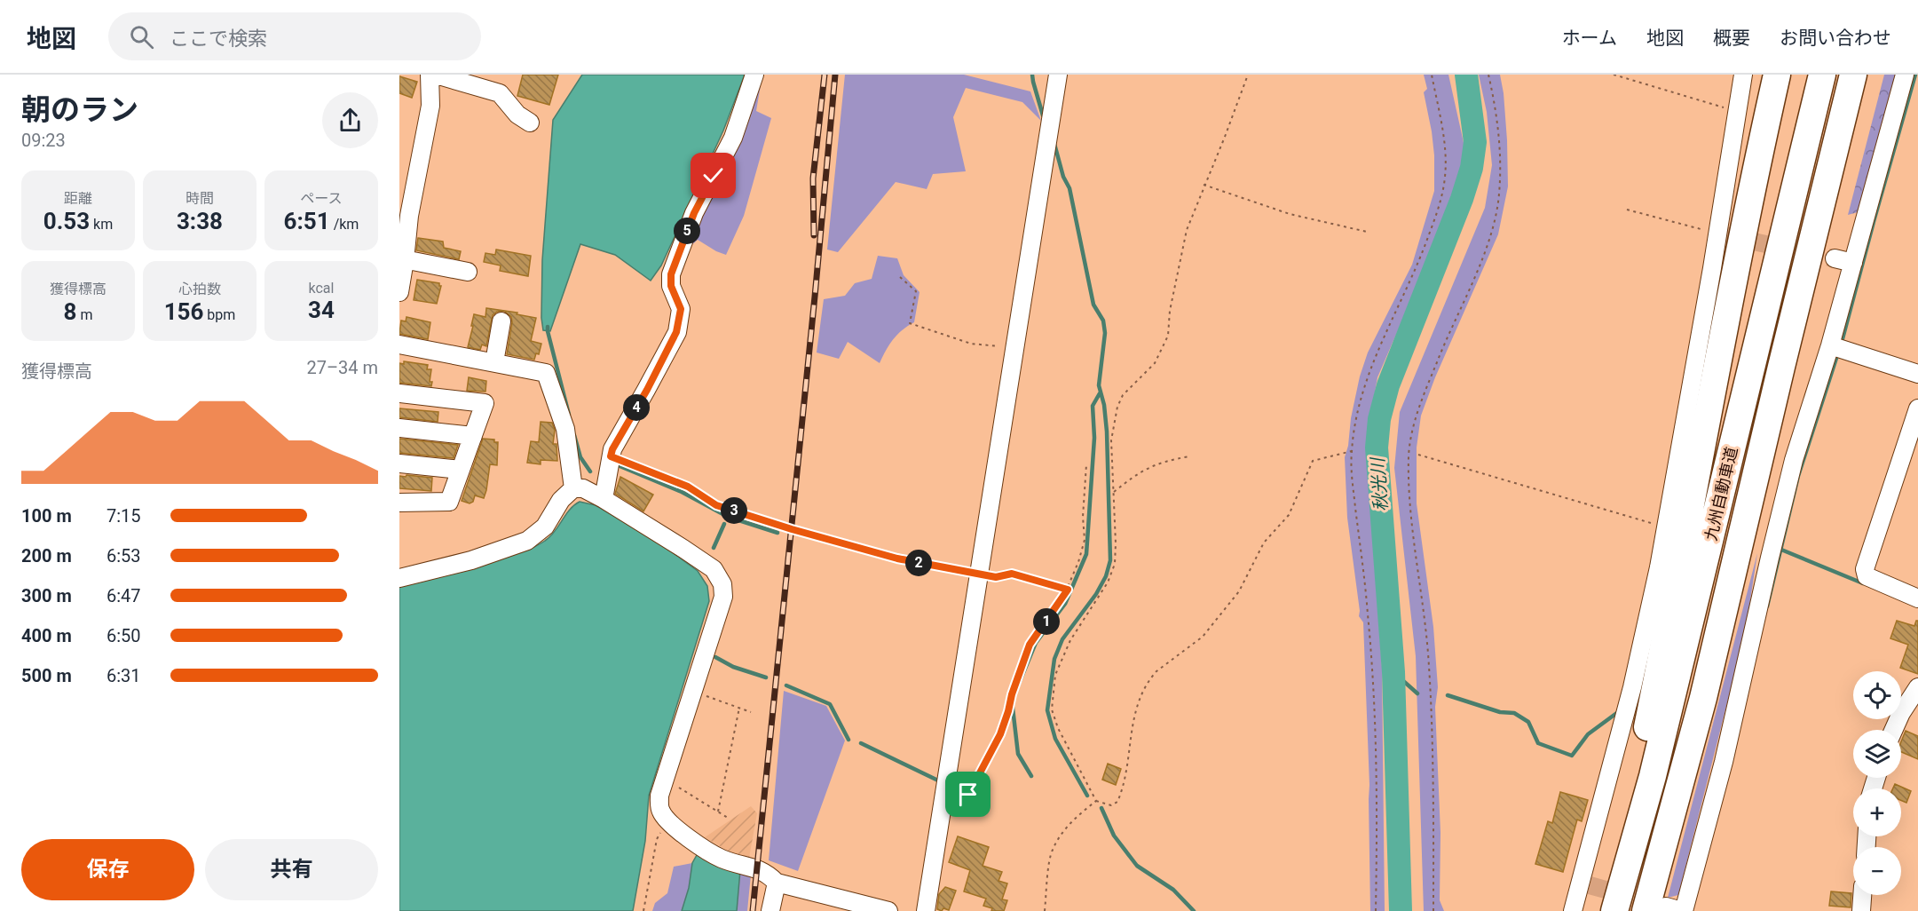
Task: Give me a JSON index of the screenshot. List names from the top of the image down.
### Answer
{
  "streets": {
    "highway": ["九州自動車道"]
  },
  "water": ["秋光川"],
  "page": {
    "header": "地図",
    "search": "ここで検索",
    "nav": [
      "ホーム",
      "地図",
      "概要",
      "お問い合わせ"
    ],
    "heading": ["朝のラン", "09:23"],
    "stats": [
      ["距離", "0.53 km"],
      ["時間", "3:38"],
      ["ペース", "6:51 /km"],
      ["獲得標高", "8 m"],
      ["心拍数", "156 bpm"],
      ["kcal", "34"]
    ],
    "pins": [
      "5",
      "4",
      "3",
      "2",
      "1"
    ],
    "chart": ["獲得標高", "27–34 m"],
    "list": [
      {
        "name": "100 m",
        "note": "7:15"
      },
      {
        "name": "200 m",
        "note": "6:53"
      },
      {
        "name": "300 m",
        "note": "6:47"
      },
      {
        "name": "400 m",
        "note": "6:50"
      },
      {
        "name": "500 m",
        "note": "6:31"
      }
    ],
    "map_buttons": ["+", "−"],
    "buttons": ["保存", "共有"]
  }
}
